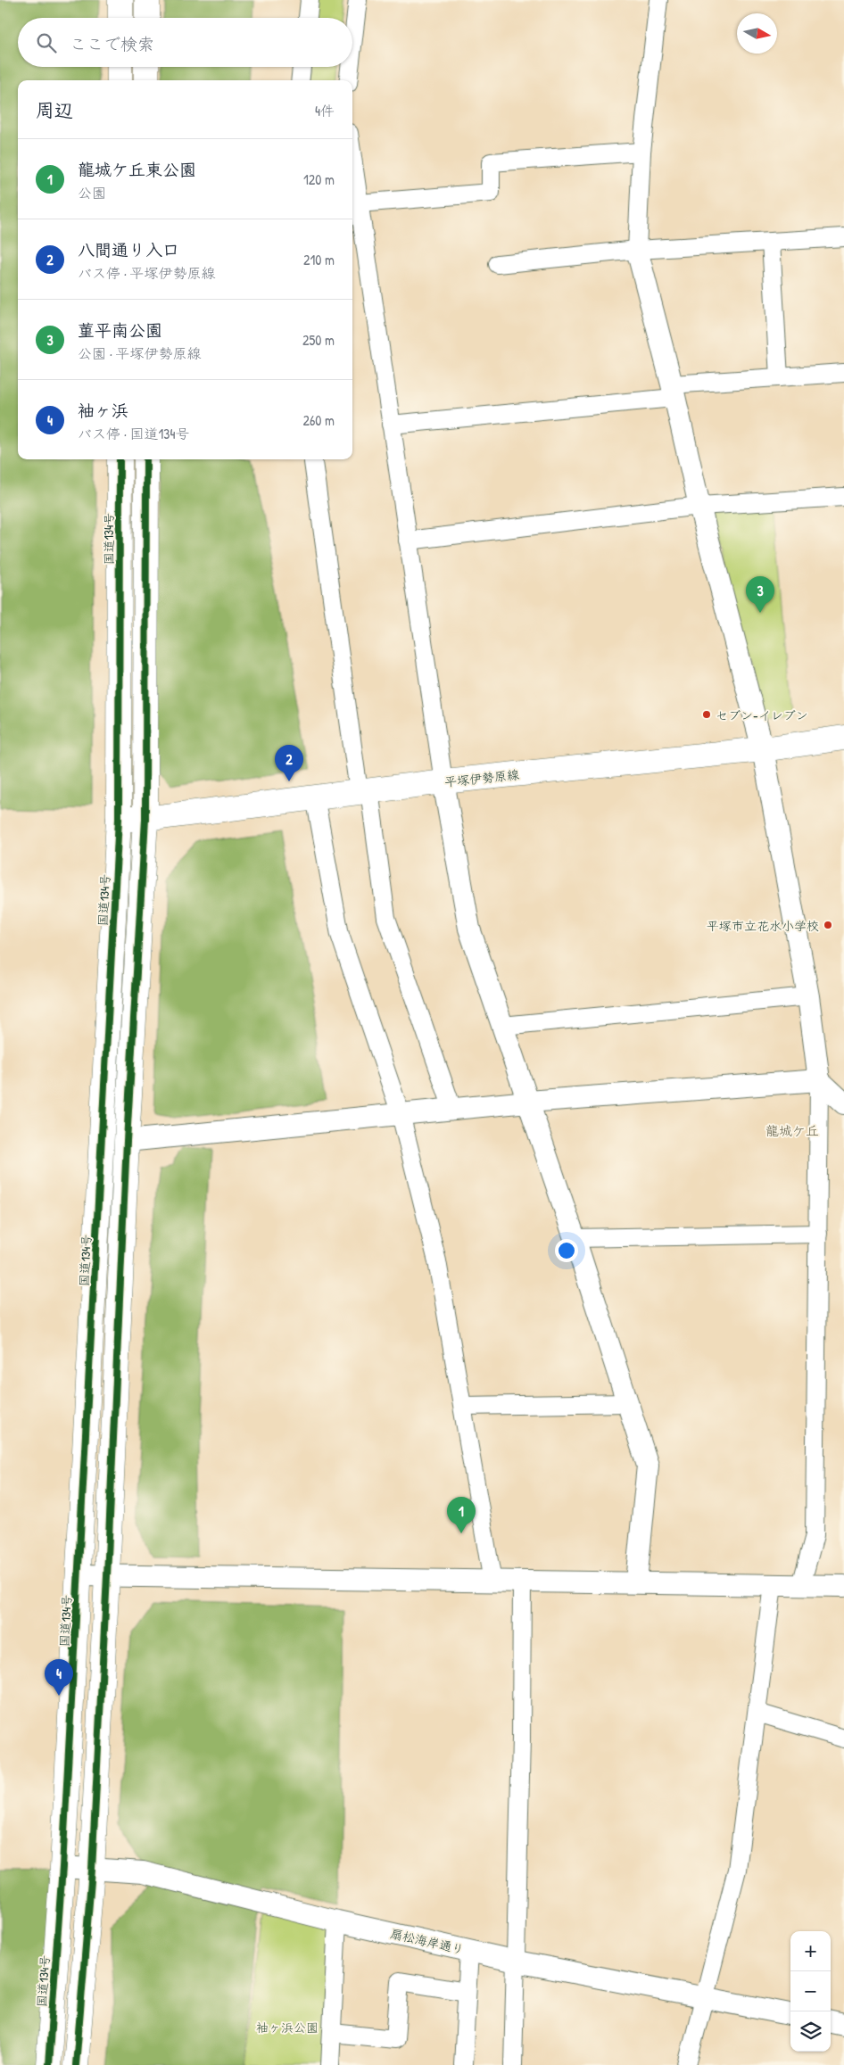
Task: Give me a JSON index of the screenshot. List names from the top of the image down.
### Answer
{
  "streets": {
    "main road": ["国道134号", "平塚伊勢原線"],
    "street": ["扇松海岸通り"]
  },
  "crossings": [
    ["国道134号", "平塚伊勢原線"],
    ["国道134号", "扇松海岸通り"]
  ],
  "districts": ["龍城ケ丘"],
  "parks": ["袖ヶ浜公園"],
  "places": ["セブン-イレブン", "平塚市立花水小学校"],
  "north": "right",
  "page": {
    "search": "ここで検索",
    "heading": ["周辺", "4件"],
    "list": [
      {
        "mark": "1",
        "name": "龍城ケ丘東公園",
        "note": "公園",
        "value": "120 m"
      },
      {
        "mark": "2",
        "name": "八間通り入口",
        "note": "バス停 · 平塚伊勢原線",
        "value": "210 m"
      },
      {
        "mark": "3",
        "name": "菫平南公園",
        "note": "公園 · 平塚伊勢原線",
        "value": "250 m"
      },
      {
        "mark": "4",
        "name": "袖ヶ浜",
        "note": "バス停 · 国道134号",
        "value": "260 m"
      }
    ],
    "pins": [
      "3",
      "2",
      "1",
      "4"
    ],
    "map_buttons": ["+", "−"]
  }
}
